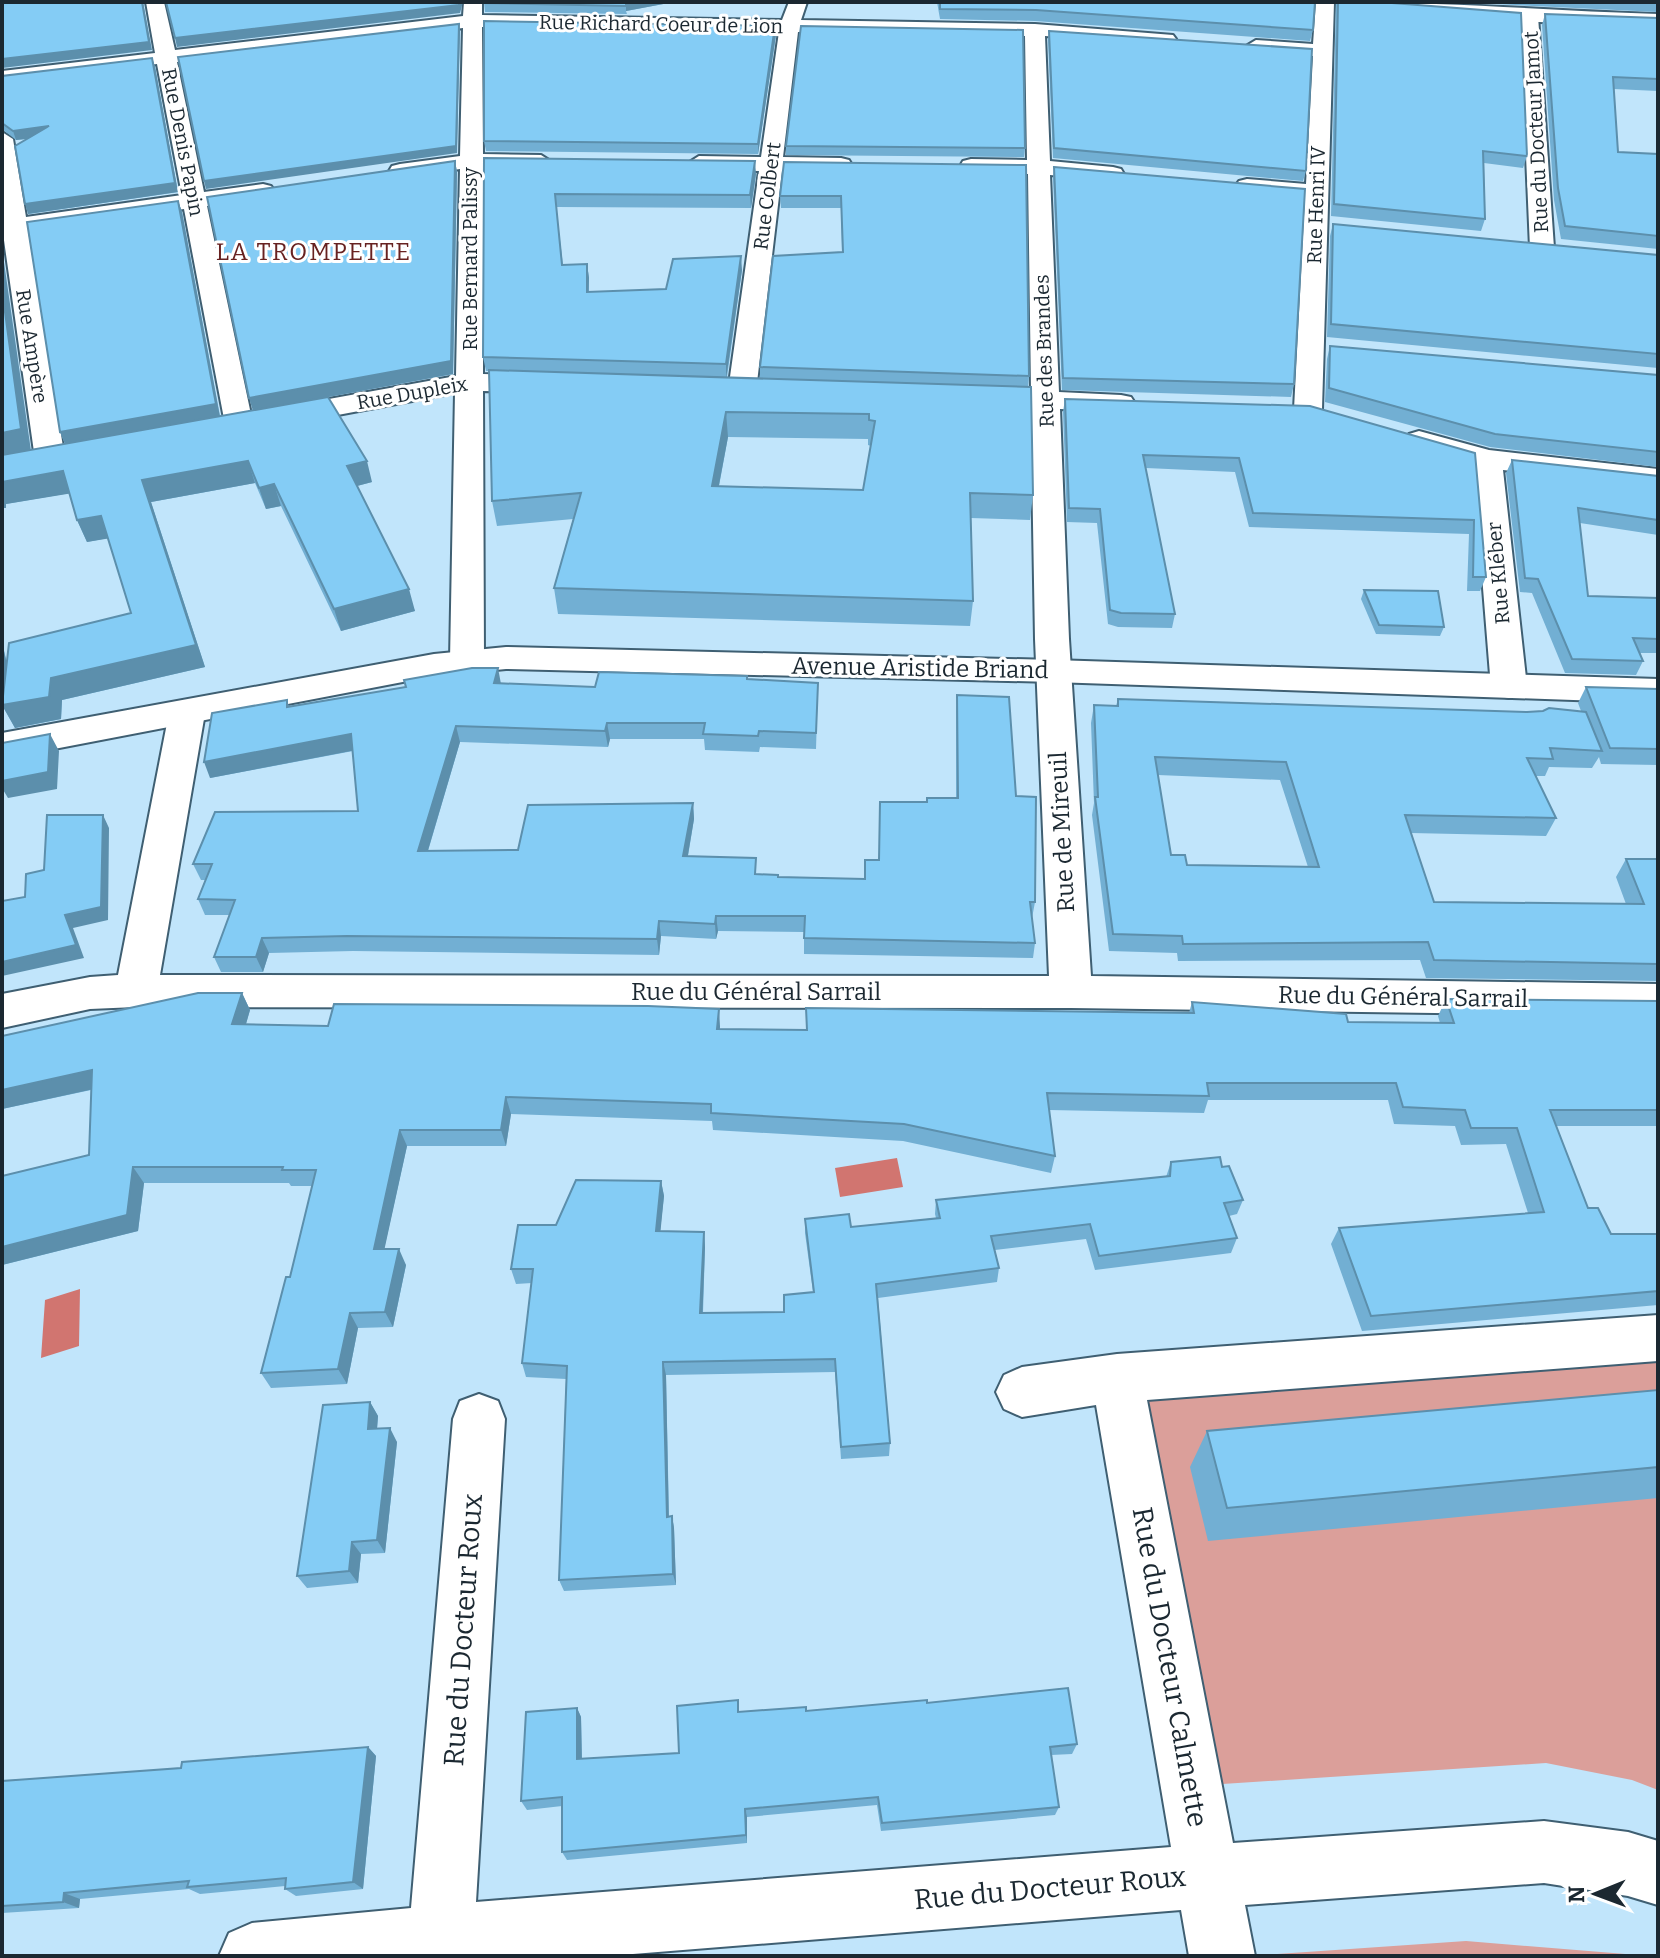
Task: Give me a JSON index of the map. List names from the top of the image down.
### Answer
{
  "streets": {
    "street": [
      "Rue Richard Coeur de Lion",
      "Rue du Docteur Jamot",
      "Rue Denis Papin",
      "Rue Colbert",
      "Rue Henri IV",
      "Rue Bernard Palissy",
      "Rue Ampère",
      "Rue des Brandes",
      "Rue Dupleix",
      "Rue Kléber",
      "Avenue Aristide Briand",
      "Rue de Mireuil",
      "Rue du Général Sarrail",
      "Rue du Docteur Roux",
      "Rue du Docteur Calmette"
    ]
  },
  "crossings": [
    ["Rue Richard Coeur de Lion", "Rue Denis Papin"],
    ["Rue Richard Coeur de Lion", "Rue Colbert"],
    ["Rue Richard Coeur de Lion", "Rue Bernard Palissy"],
    ["Rue Richard Coeur de Lion", "Rue des Brandes"],
    ["Rue Denis Papin", "Rue Dupleix"],
    ["Rue Bernard Palissy", "Rue Dupleix"],
    ["Rue Bernard Palissy", "Avenue Aristide Briand"],
    ["Rue des Brandes", "Avenue Aristide Briand"],
    ["Rue des Brandes", "Rue de Mireuil"],
    ["Rue Kléber", "Avenue Aristide Briand"],
    ["Avenue Aristide Briand", "Rue de Mireuil"],
    ["Rue de Mireuil", "Rue du Général Sarrail"],
    ["Rue du Docteur Roux", "Rue du Docteur Calmette"]
  ],
  "districts": ["LA TROMPETTE"],
  "north": "left"
}
